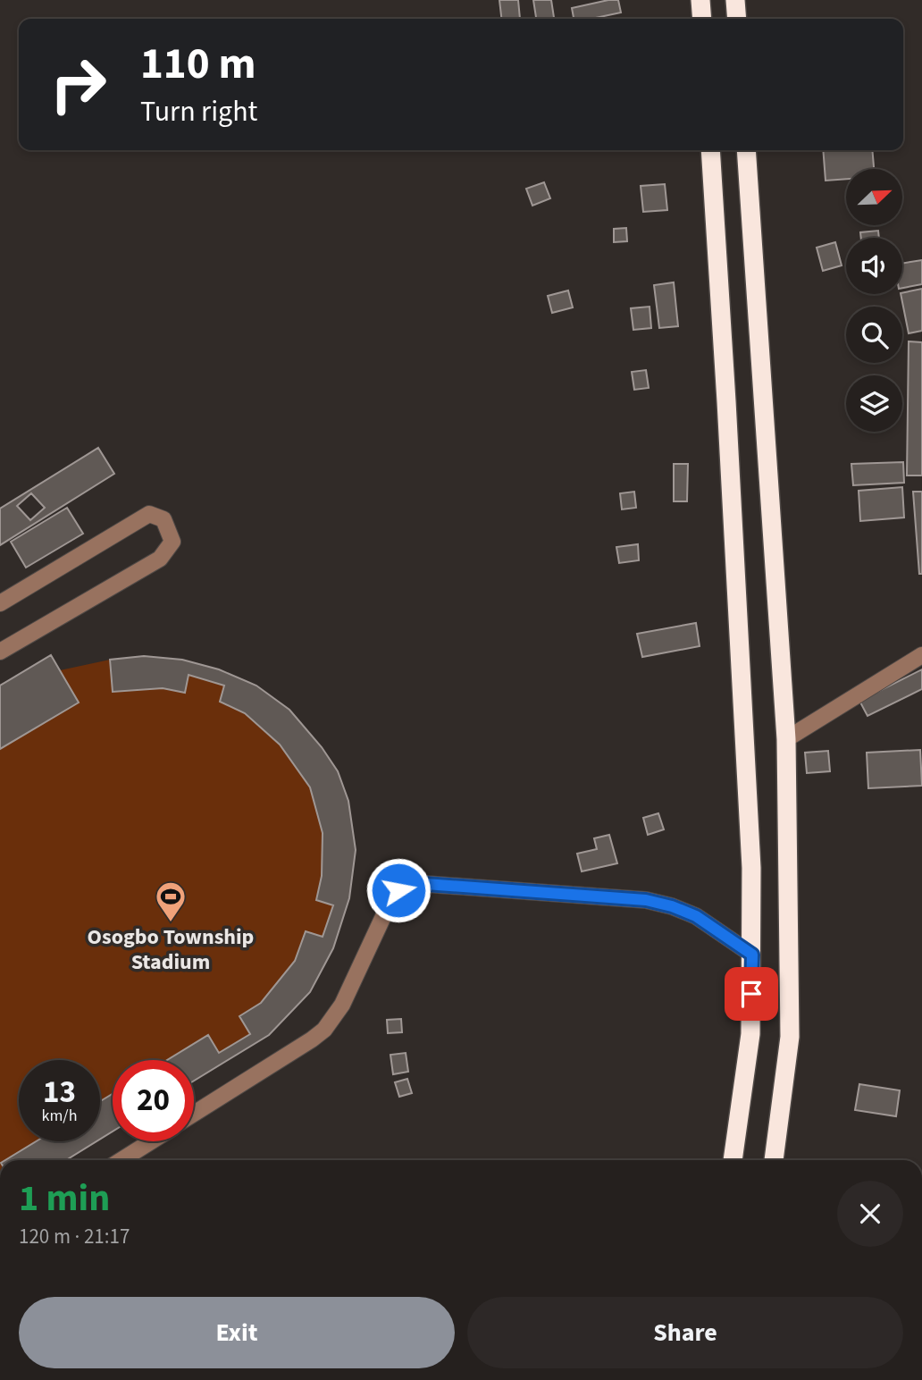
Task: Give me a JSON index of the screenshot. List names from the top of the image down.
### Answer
{
  "places": {
    "sports": ["Osogbo Township Stadium"]
  },
  "north": "top right",
  "page": {
    "turn": ["110 m", "Turn right"],
    "speed": "13 km/h",
    "limit": "20",
    "heading": ["1 min", "120 m · 21:17"],
    "buttons": ["Exit", "Share"]
  }
}
